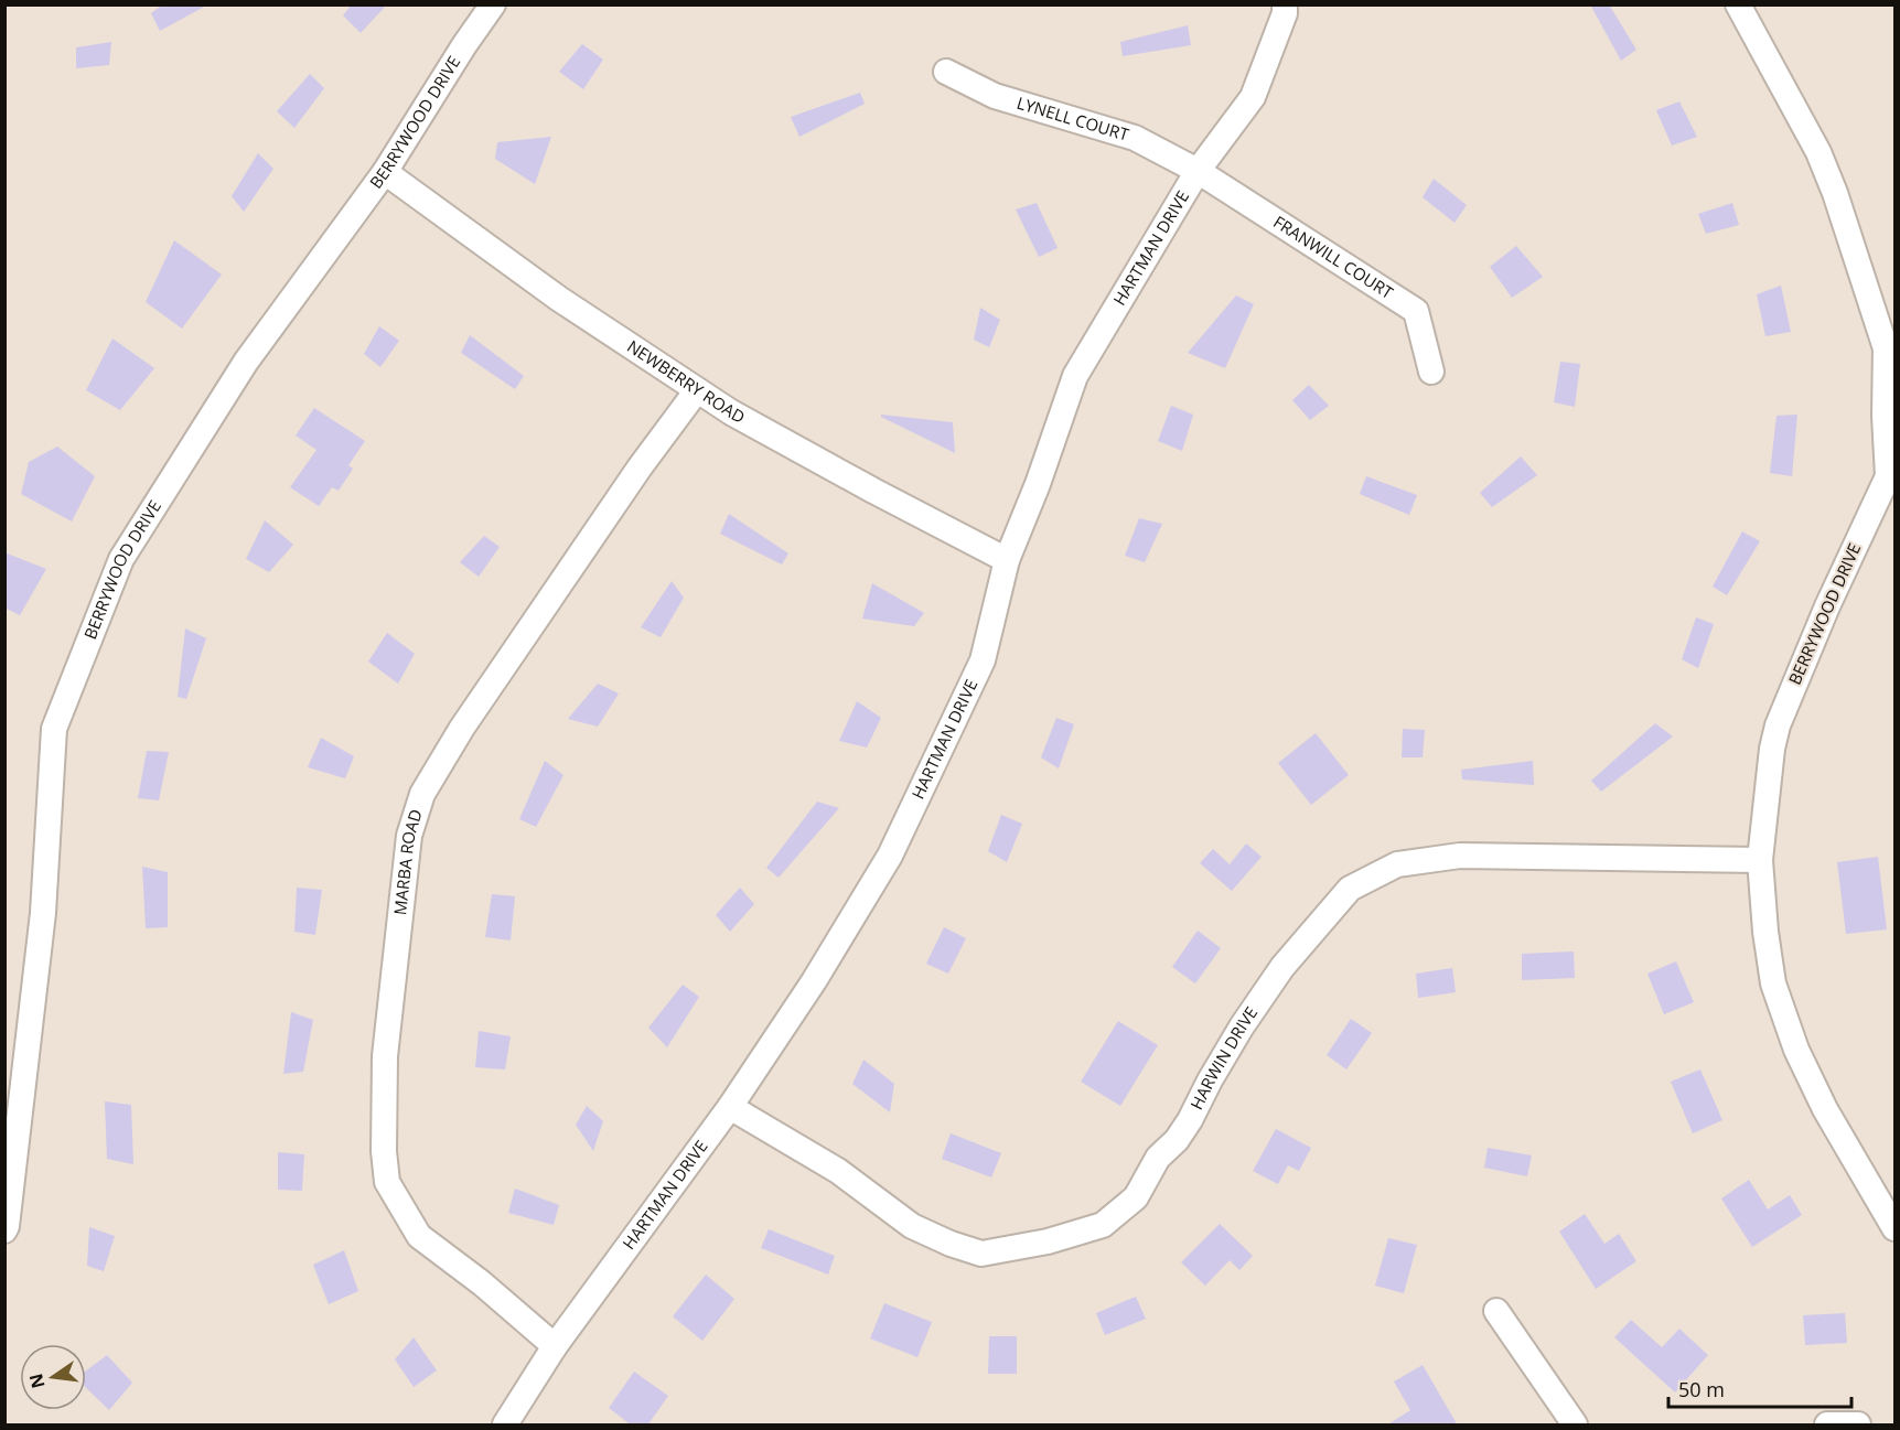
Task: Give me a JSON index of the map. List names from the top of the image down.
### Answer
{
  "streets": {
    "street": [
      "LYNELL COURT",
      "BERRYWOOD DRIVE",
      "HARTMAN DRIVE",
      "FRANWILL COURT",
      "NEWBERRY ROAD",
      "MARBA ROAD",
      "HARWIN DRIVE"
    ]
  },
  "crossings": [
    ["LYNELL COURT", "HARTMAN DRIVE"],
    ["LYNELL COURT", "FRANWILL COURT"],
    ["BERRYWOOD DRIVE", "NEWBERRY ROAD"],
    ["BERRYWOOD DRIVE", "HARWIN DRIVE"],
    ["HARTMAN DRIVE", "FRANWILL COURT"],
    ["HARTMAN DRIVE", "NEWBERRY ROAD"],
    ["HARTMAN DRIVE", "MARBA ROAD"],
    ["HARTMAN DRIVE", "HARWIN DRIVE"],
    ["NEWBERRY ROAD", "MARBA ROAD"]
  ],
  "scale_bar": "50 m",
  "north": "left"
}
